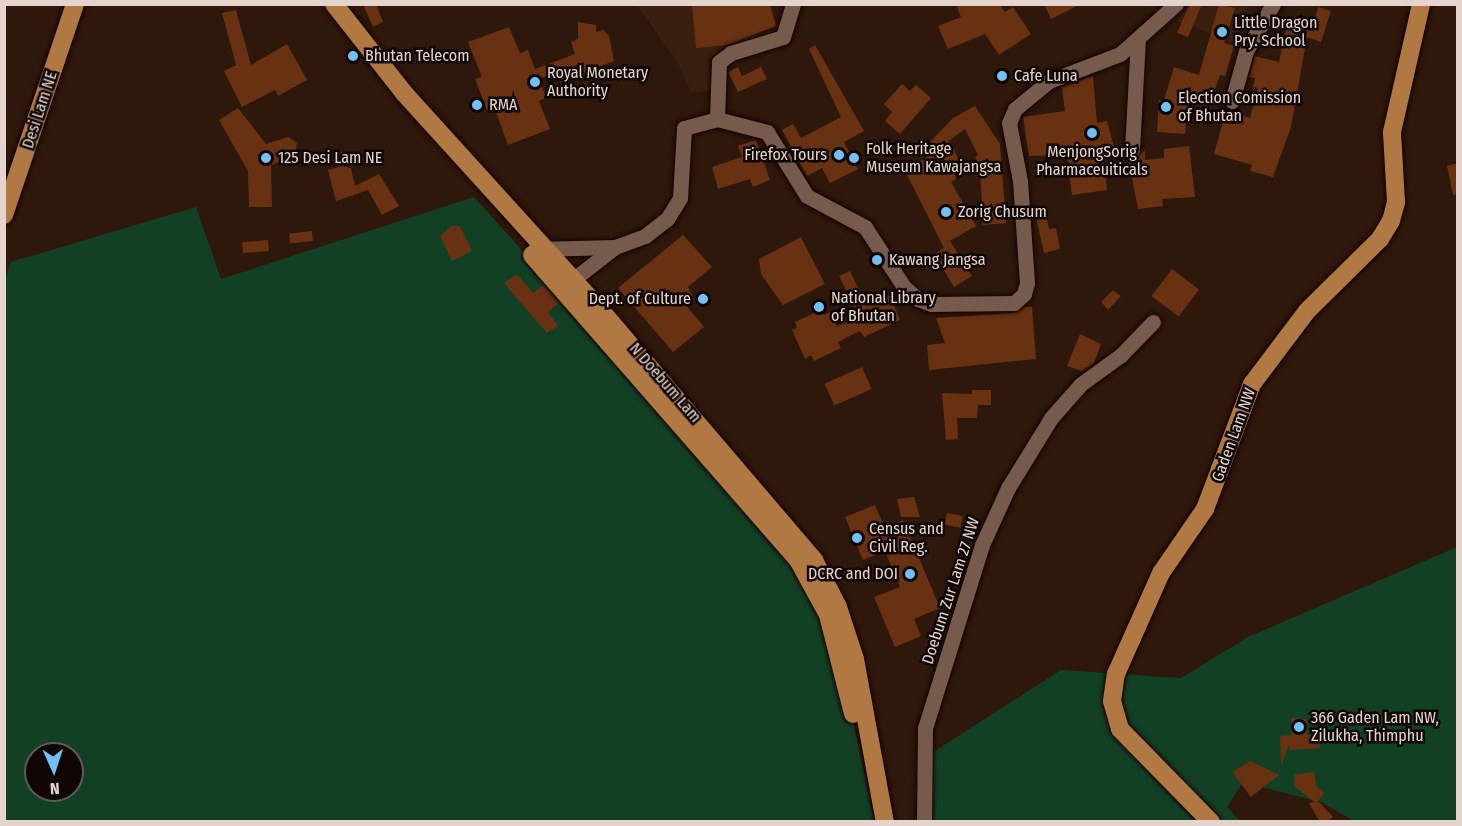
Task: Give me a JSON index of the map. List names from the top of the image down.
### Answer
{
  "streets": {
    "main road": ["Desi Lam NE", "N Doebum Lam", "Gaden Lam NW"],
    "street": ["Doebum Zur Lam 27 NW"]
  },
  "places": [
    "Little Dragon Pry. School",
    "Bhutan Telecom",
    "Cafe Luna",
    "Royal Monetary Authority",
    "RMA",
    "Election Comission of Bhutan",
    "MenjongSorig Pharmaceuiticals",
    "Firefox Tours",
    "125 Desi Lam NE",
    "Folk Heritage Museum Kawajangsa",
    "Zorig Chusum",
    "Kawang Jangsa",
    "Dept. of Culture",
    "National Library of Bhutan",
    "Census and Civil Reg.",
    "DCRC and DOI",
    "366 Gaden Lam NW, Zilukha, Thimphu"
  ],
  "north": "bottom"
}
